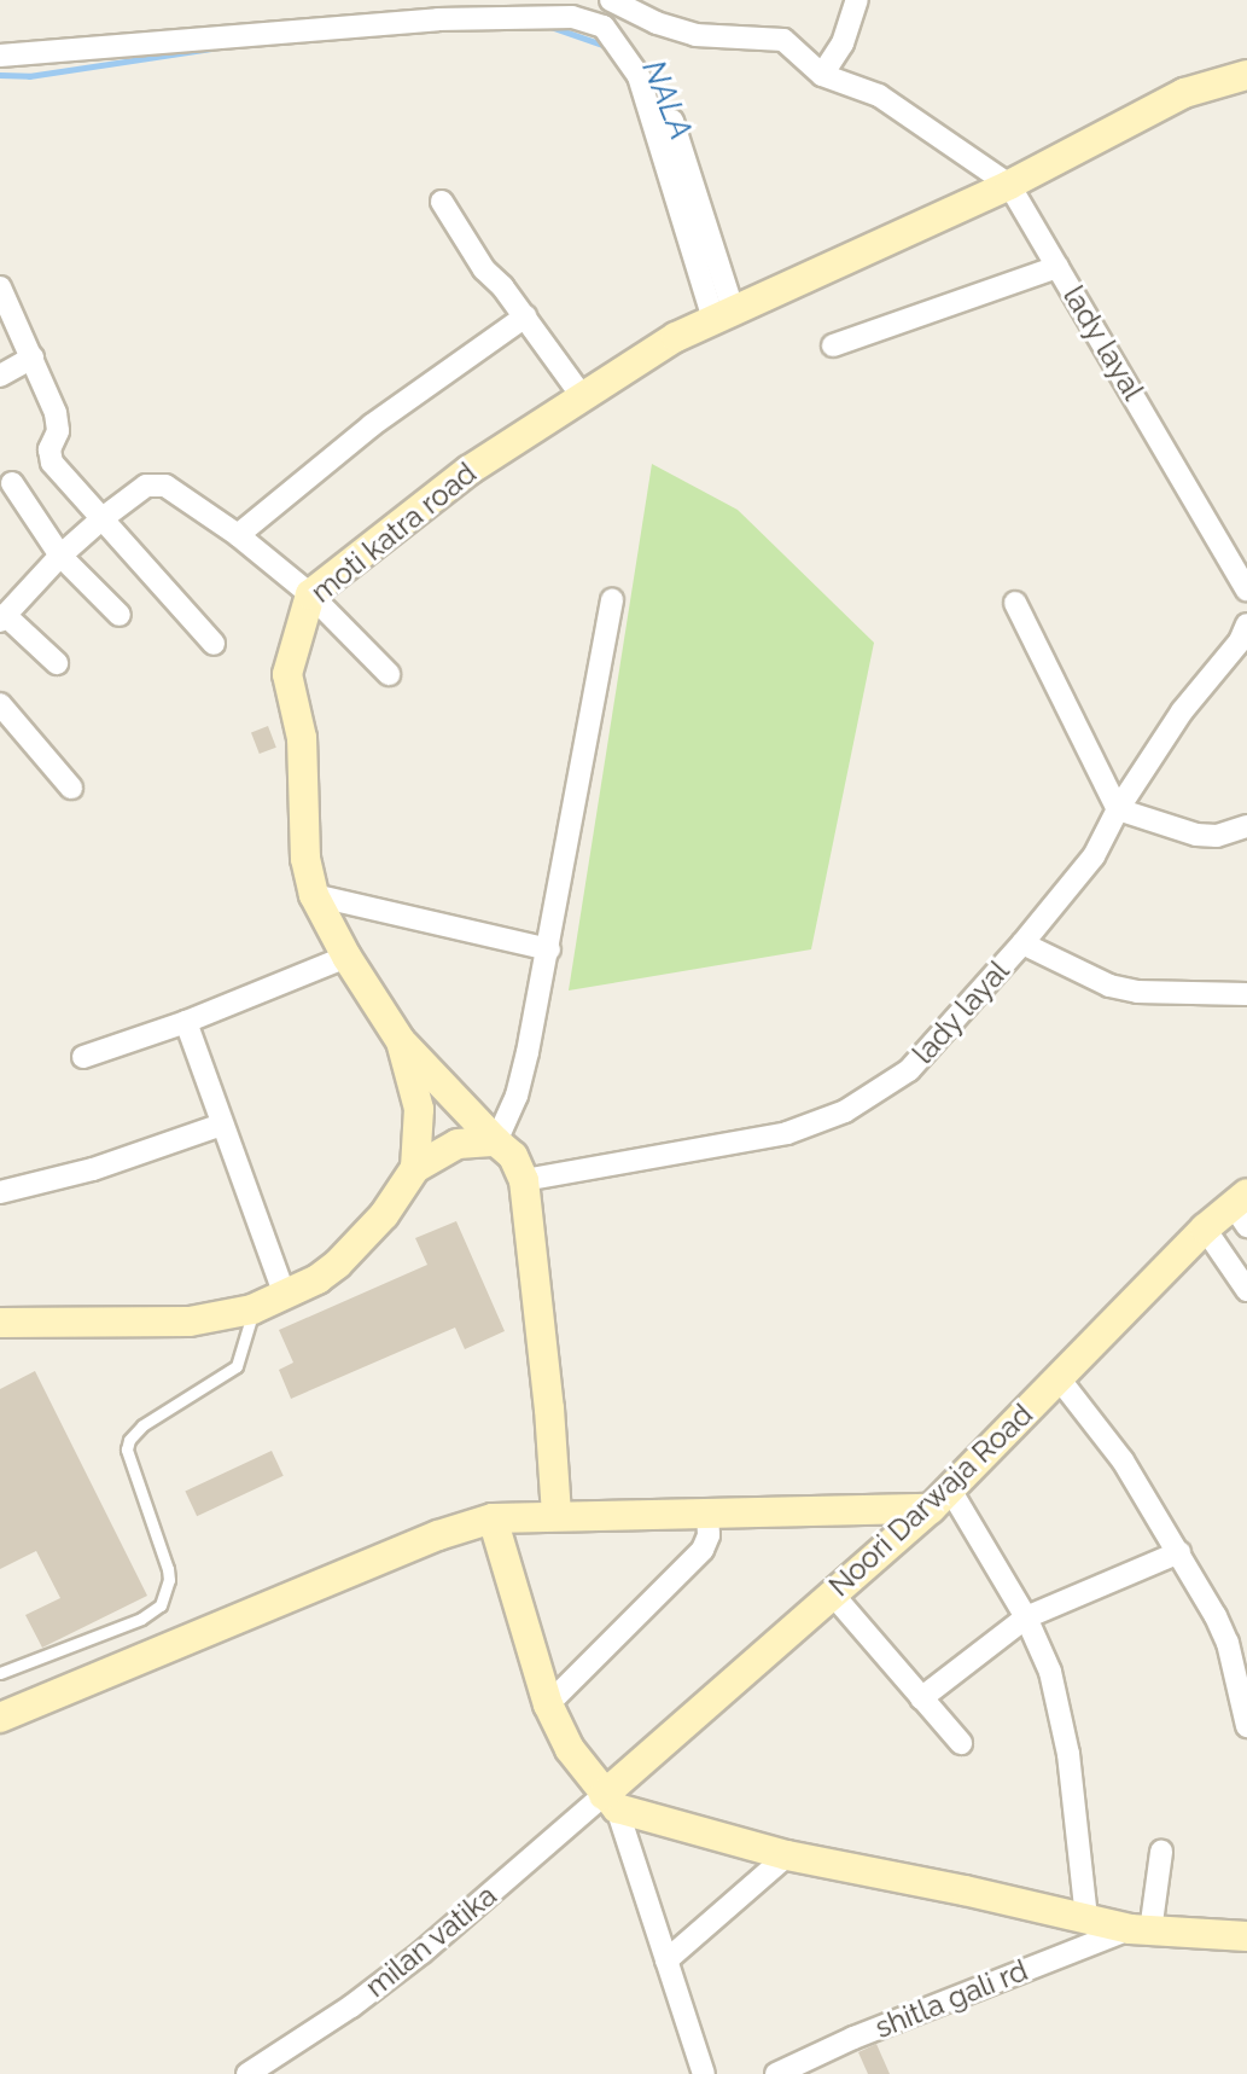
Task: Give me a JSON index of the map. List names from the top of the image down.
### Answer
{
  "streets": {
    "street": [
      "lady layal",
      "moti katra road",
      "Noori Darwaja Road",
      "milan vatika",
      "shitla gali rd"
    ]
  },
  "crossings": [
    ["lady layal", "moti katra road"],
    ["Noori Darwaja Road", "milan vatika"]
  ],
  "water": ["NALA"]
}
